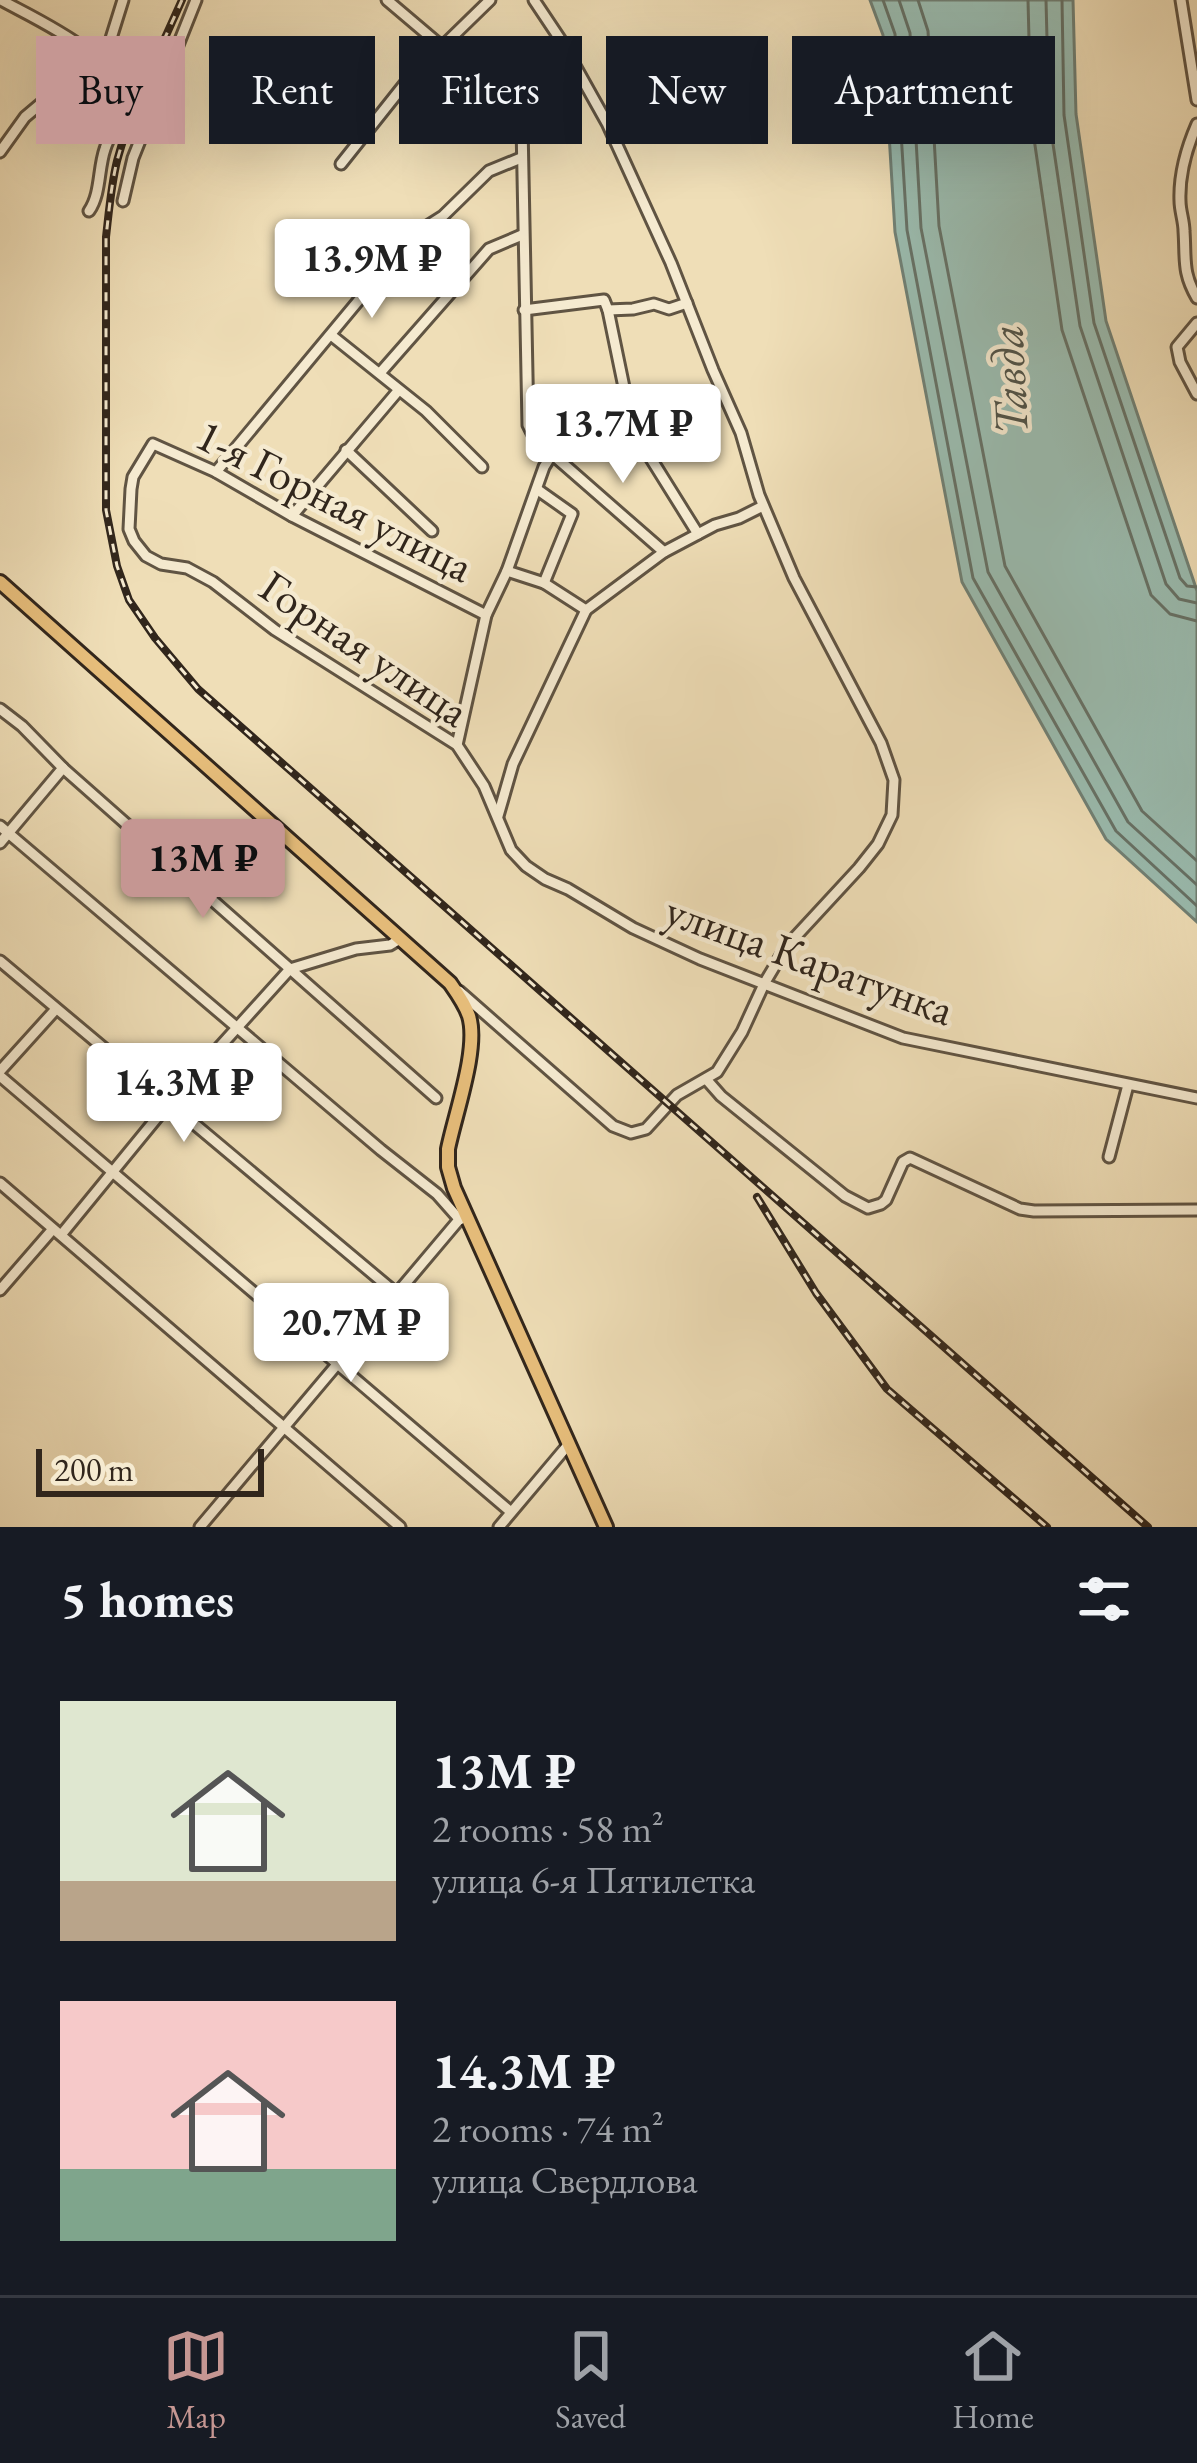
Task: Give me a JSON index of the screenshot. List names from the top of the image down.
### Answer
{
  "streets": {
    "street": ["1-я Горная улица", "Горная улица", "улица Каратунка"]
  },
  "crossings": [
    ["1-я Горная улица", "Горная улица"],
    ["Горная улица", "улица Каратунка"]
  ],
  "water": ["Тавда"],
  "scale_bar": "200 m",
  "page": {
    "chip": [
      "Buy",
      "Rent",
      "Filters",
      "New",
      "Apartment"
    ],
    "price": [
      "13.9M ₽",
      "13.7M ₽",
      "13M ₽",
      "14.3M ₽",
      "20.7M ₽"
    ],
    "scale": "200 m",
    "heading": "5 homes",
    "list": [
      {
        "name": "13M ₽",
        "note": "2 rooms · 58 m² · улица 6-я Пятилетка"
      },
      {
        "name": "14.3M ₽",
        "note": "2 rooms · 74 m² · улица Свердлова"
      }
    ],
    "tabs": ["Map", "Saved", "Home"]
  }
}
